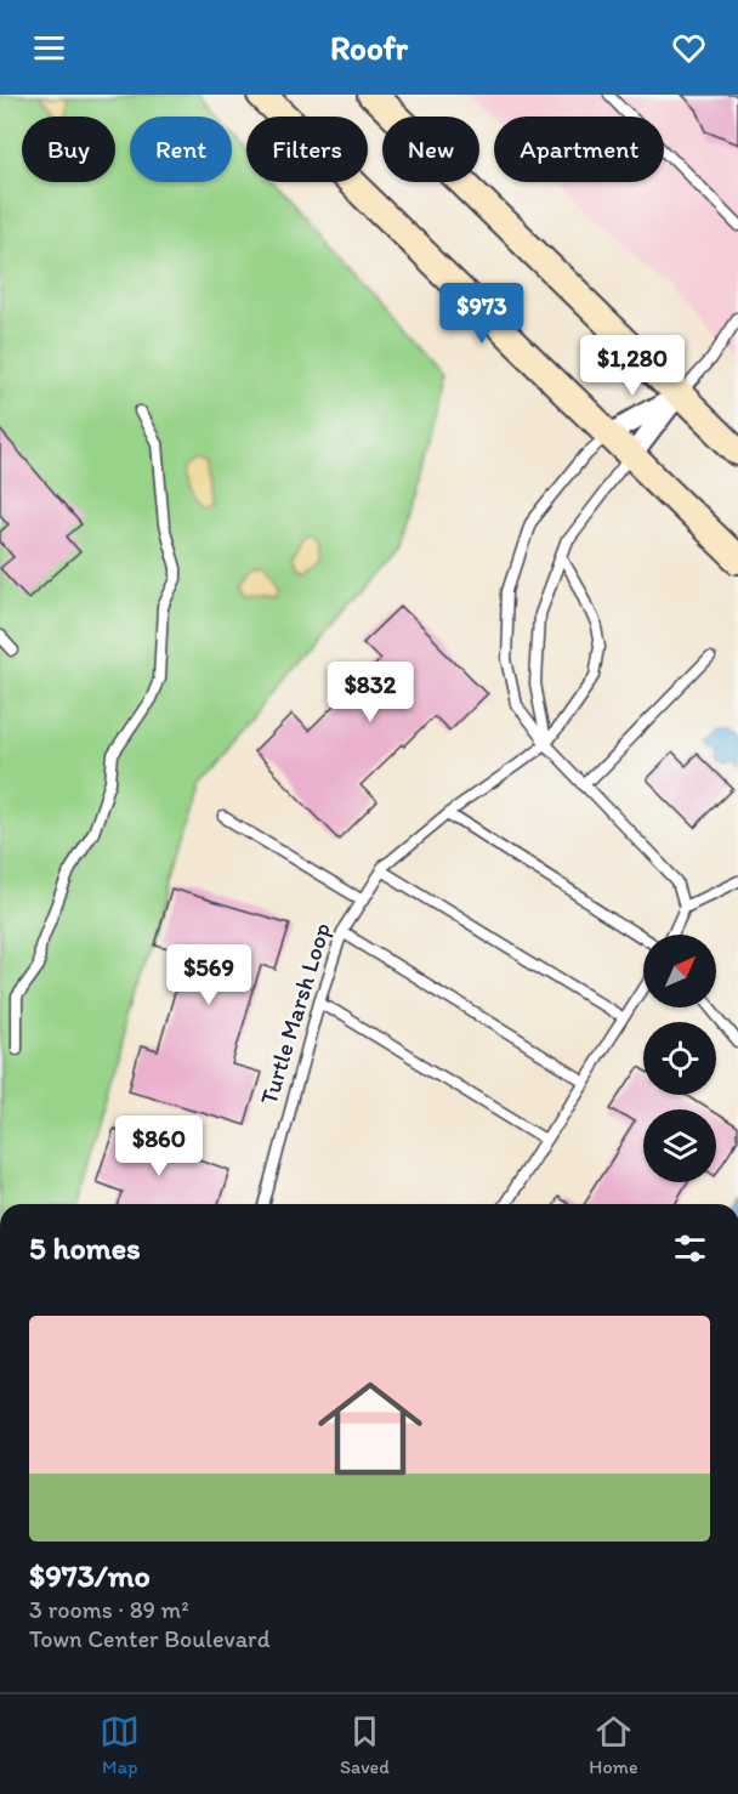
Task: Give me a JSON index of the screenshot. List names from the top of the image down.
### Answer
{
  "streets": {
    "lane": ["Turtle Marsh Loop"]
  },
  "north": "top right",
  "page": {
    "header": "Roofr",
    "chip": [
      "Buy",
      "Rent",
      "Filters",
      "New",
      "Apartment"
    ],
    "price": [
      "$973",
      "$1,280",
      "$832",
      "$569",
      "$860"
    ],
    "heading": "5 homes",
    "list": [
      {
        "name": "$973/mo",
        "note": "3 rooms · 89 m² · Town Center Boulevard"
      }
    ],
    "tabs": ["Map", "Saved", "Home"]
  }
}
